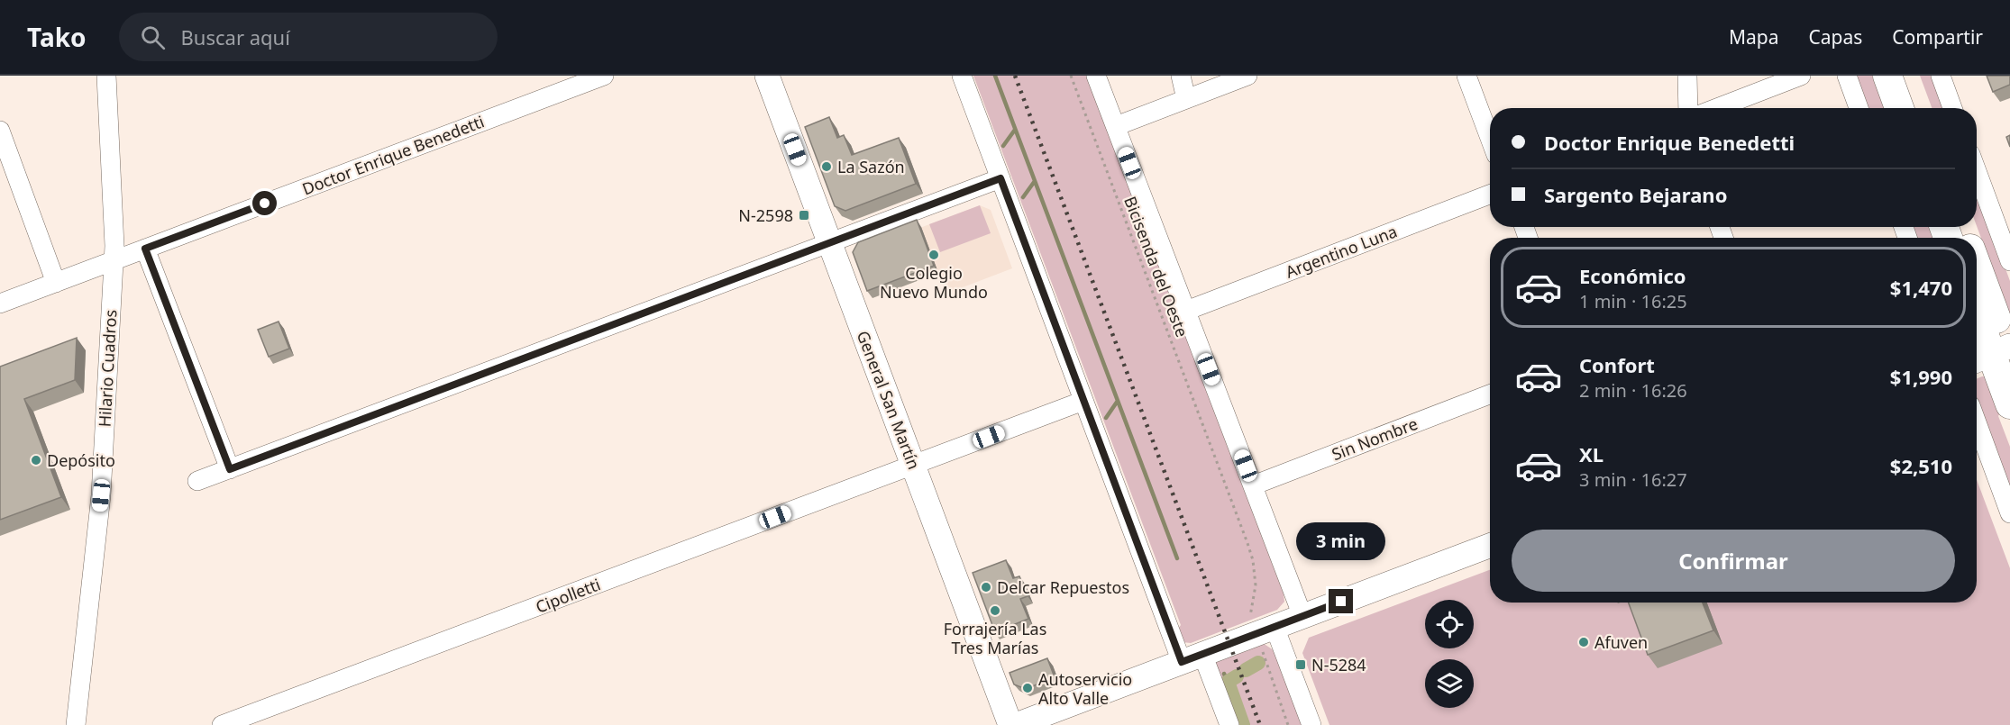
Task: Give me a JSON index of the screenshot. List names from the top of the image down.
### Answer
{
  "streets": {
    "main road": ["General San Martín"],
    "street": [
      "Doctor Enrique Benedetti",
      "Argentino Luna",
      "Hilario Cuadros",
      "Sin Nombre",
      "Cipolletti"
    ],
    "path": ["Bicisenda del Oeste"]
  },
  "crossings": [
    ["Doctor Enrique Benedetti", "Hilario Cuadros"],
    ["General San Martín", "Cipolletti"]
  ],
  "places": {
    "other": [
      "La Sazón",
      "Colegio Nuevo Mundo",
      "Depósito",
      "Delcar Repuestos",
      "Forrajería Las Tres Marías",
      "Afuven",
      "Autoservicio Alto Valle"
    ],
    "transit": ["N-2598", "N-5284"]
  },
  "page": {
    "header": "Tako",
    "search": "Buscar aquí",
    "nav": ["Mapa", "Capas", "Compartir"],
    "banner": ["Doctor Enrique Benedetti", "Sargento Bejarano"],
    "list": [
      {
        "name": "Económico",
        "note": "1 min · 16:25",
        "value": "$1,470"
      },
      {
        "name": "Confort",
        "note": "2 min · 16:26",
        "value": "$1,990"
      },
      {
        "name": "XL",
        "note": "3 min · 16:27",
        "value": "$2,510"
      }
    ],
    "buttons": "Confirmar",
    "bubble": "3 min"
  }
}
